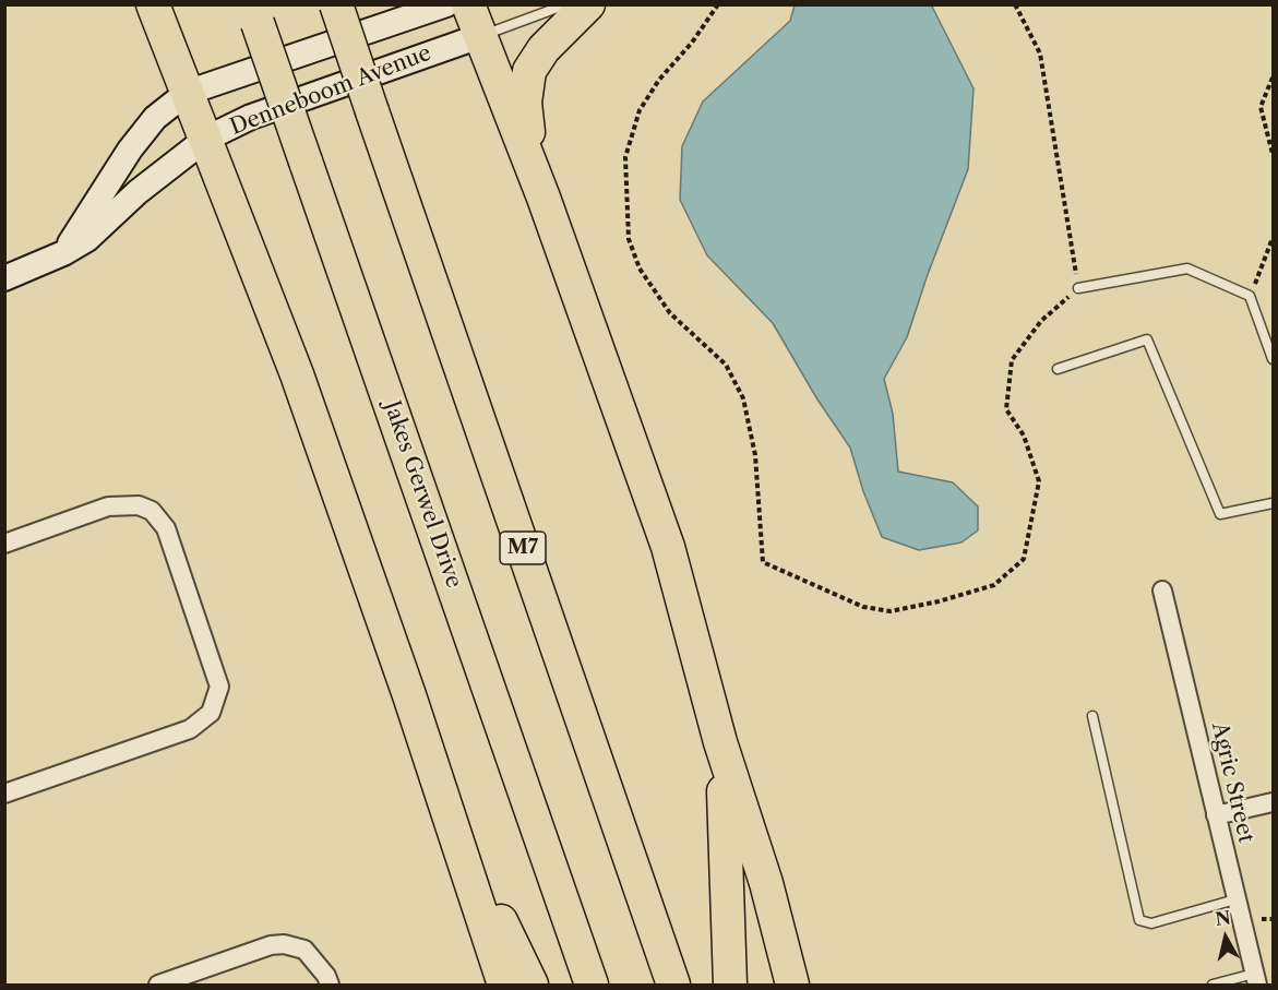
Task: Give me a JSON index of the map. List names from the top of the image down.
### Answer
{
  "streets": {
    "highway": ["Jakes Gerwel Drive", "M7"],
    "street": ["Denneboom Avenue", "Agric Street"]
  },
  "north": "top"
}
